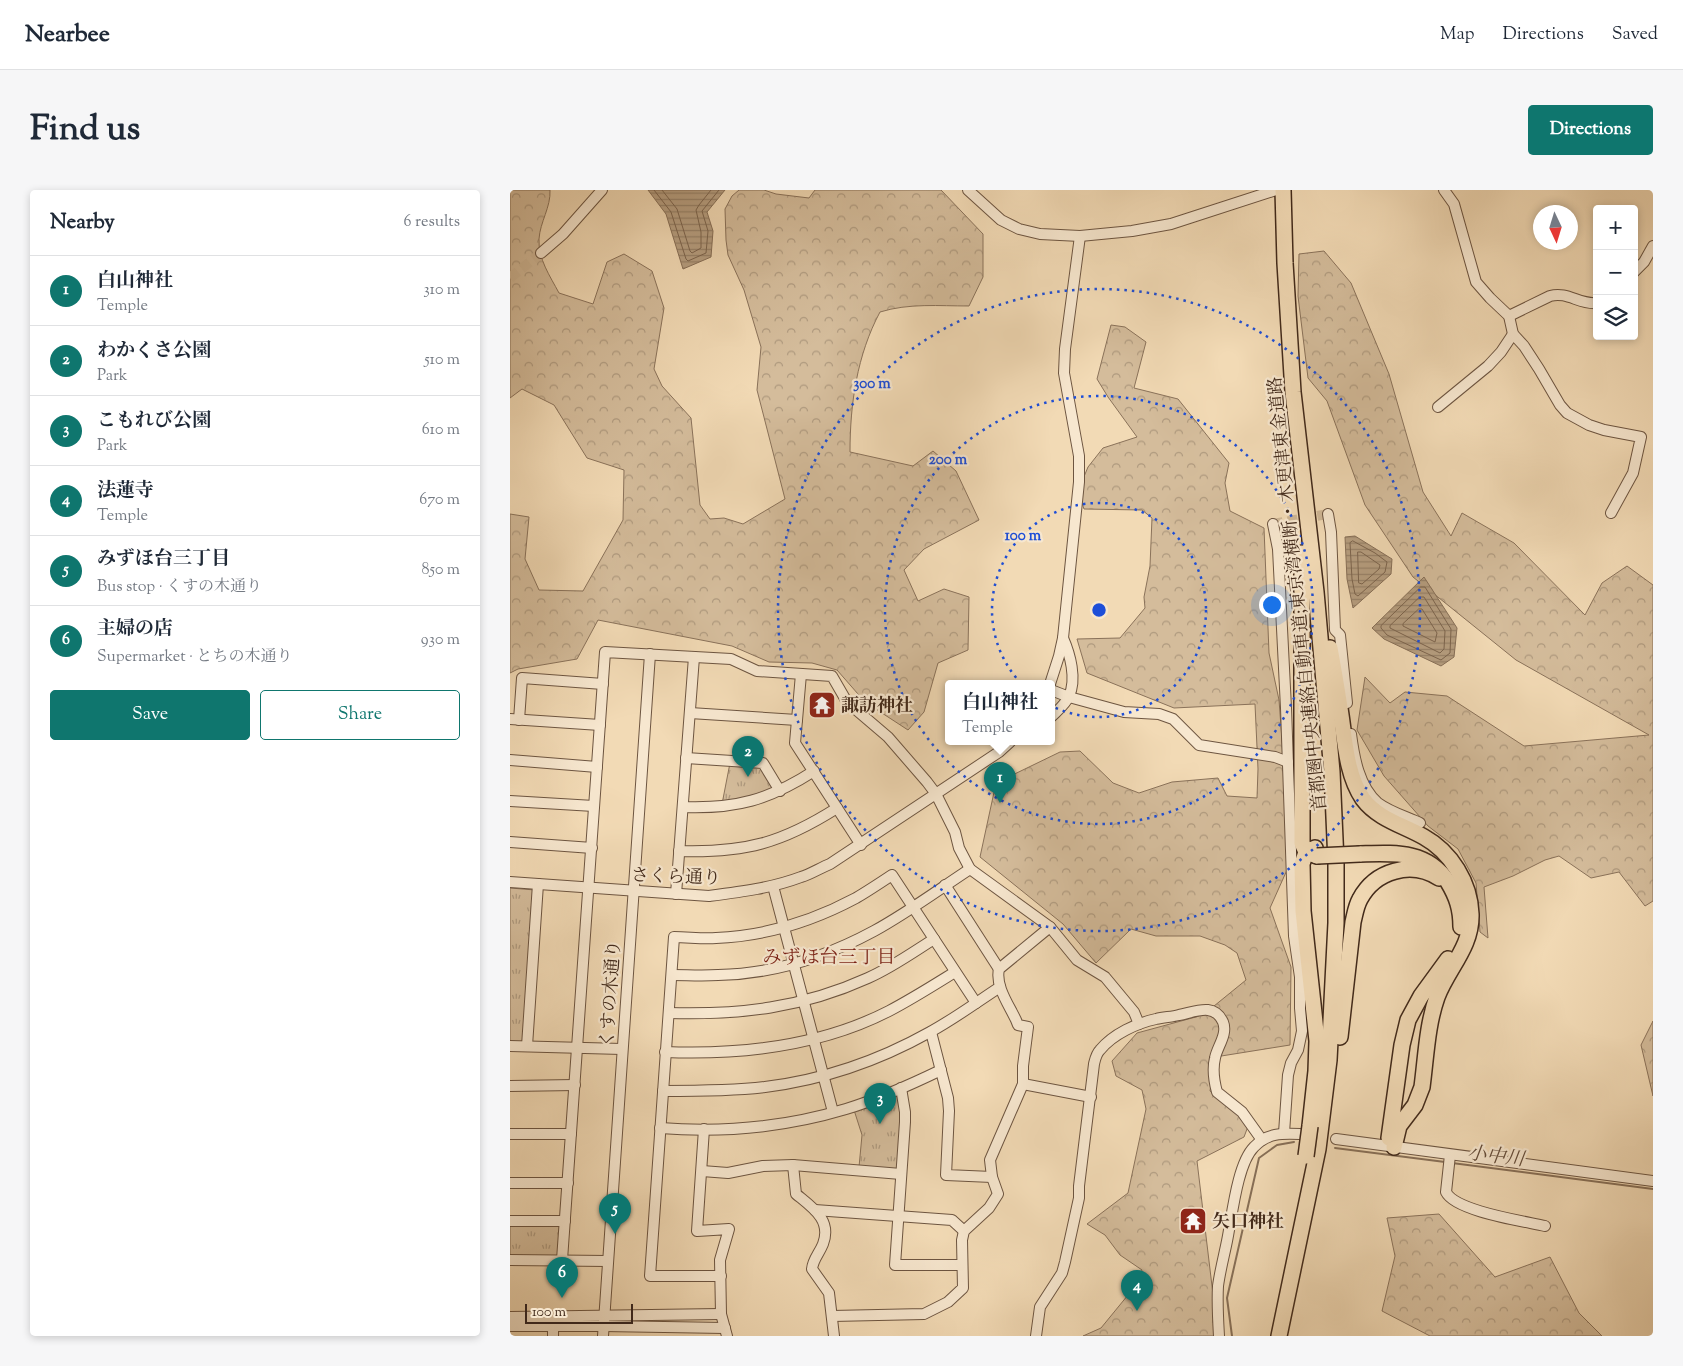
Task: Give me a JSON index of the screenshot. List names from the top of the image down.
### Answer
{
  "streets": {
    "highway": ["首都圏中央連絡自動車道;東京湾横断・木更津東金道路"],
    "street": ["さくら通り", "くすの木通り"]
  },
  "crossings": [
    ["さくら通り", "くすの木通り"]
  ],
  "districts": ["みずほ台三丁目"],
  "water": ["小中川"],
  "places": {
    "temple": ["諏訪神社", "矢口神社"]
  },
  "scale_bar": "100 m",
  "north": "bottom",
  "page": {
    "header": "Nearbee",
    "nav": ["Map", "Directions", "Saved"],
    "title": "Find us",
    "buttons": [
      "Directions",
      ["Save", "Share"]
    ],
    "heading": ["Nearby", "6 results"],
    "map_buttons": ["+", "−"],
    "list": [
      {
        "mark": "1",
        "name": "白山神社",
        "note": "Temple",
        "value": "310 m"
      },
      {
        "mark": "2",
        "name": "わかくさ公園",
        "note": "Park",
        "value": "510 m"
      },
      {
        "mark": "3",
        "name": "こもれび公園",
        "note": "Park",
        "value": "610 m"
      },
      {
        "mark": "4",
        "name": "法蓮寺",
        "note": "Temple",
        "value": "670 m"
      },
      {
        "mark": "5",
        "name": "みずほ台三丁目",
        "note": "Bus stop · くすの木通り",
        "value": "850 m"
      },
      {
        "mark": "6",
        "name": "主婦の店",
        "note": "Supermarket · とちの木通り",
        "value": "930 m"
      }
    ],
    "popup": ["白山神社", "Temple"],
    "pins": [
      "2",
      "1",
      "3",
      "5",
      "6",
      "4"
    ],
    "scale": "100 m"
  },
  "rings": ["300 m", "200 m", "100 m"]
}
